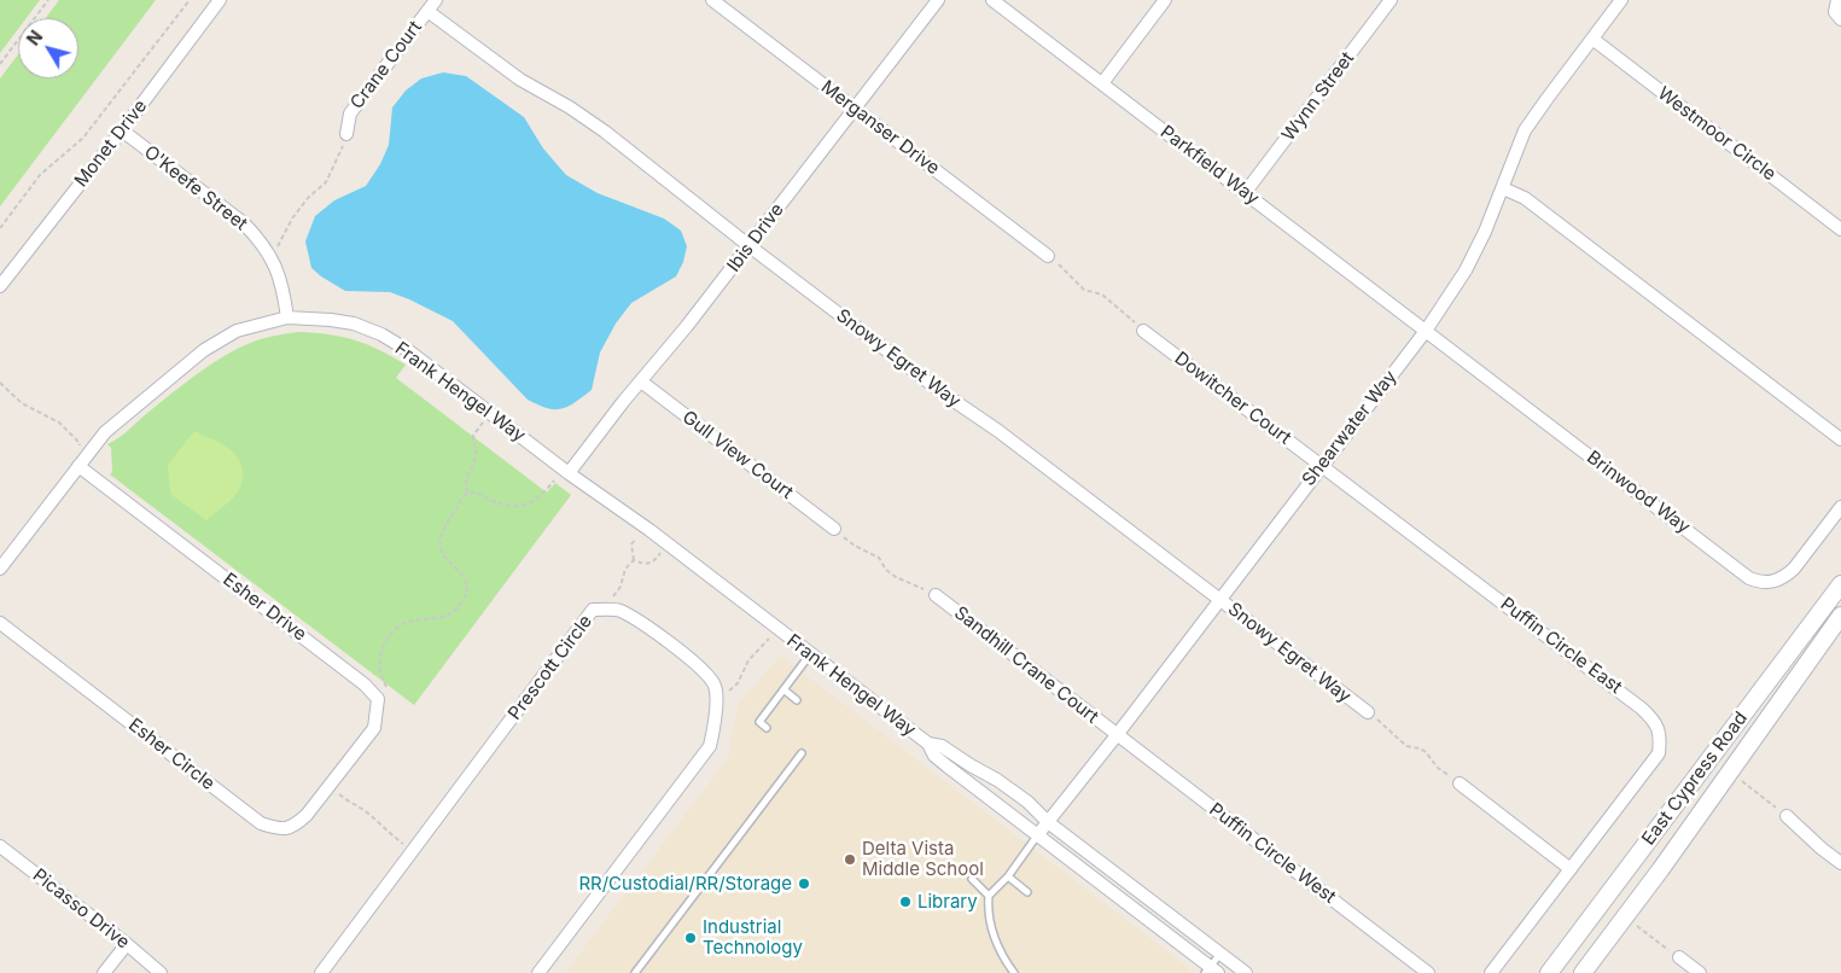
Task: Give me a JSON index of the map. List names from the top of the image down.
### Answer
{
  "streets": {
    "street": [
      "Crane Court",
      "Wynn Street",
      "Merganser Drive",
      "Westmoor Circle",
      "Monet Drive",
      "Parkfield Way",
      "O'Keefe Street",
      "Ibis Drive",
      "Snowy Egret Way",
      "Frank Hengel Way",
      "Dowitcher Court",
      "Shearwater Way",
      "Gull View Court",
      "Brinwood Way",
      "Esher Drive",
      "Puffin Circle East",
      "Sandhill Crane Court",
      "Prescott Circle",
      "Esher Circle",
      "East Cypress Road",
      "Puffin Circle West",
      "Picasso Drive"
    ]
  },
  "crossings": [
    ["Crane Court", "Snowy Egret Way"],
    ["Wynn Street", "Parkfield Way"],
    ["Merganser Drive", "Ibis Drive"],
    ["Westmoor Circle", "Shearwater Way"],
    ["Monet Drive", "O'Keefe Street"],
    ["Parkfield Way", "Shearwater Way"],
    ["Parkfield Way", "Brinwood Way"],
    ["O'Keefe Street", "Frank Hengel Way"],
    ["Ibis Drive", "Snowy Egret Way"],
    ["Ibis Drive", "Frank Hengel Way"],
    ["Ibis Drive", "Gull View Court"],
    ["Snowy Egret Way", "Shearwater Way"],
    ["Frank Hengel Way", "Shearwater Way"],
    ["Frank Hengel Way", "Esher Drive"],
    ["Dowitcher Court", "Shearwater Way"],
    ["Dowitcher Court", "Puffin Circle East"],
    ["Shearwater Way", "Brinwood Way"],
    ["Shearwater Way", "Puffin Circle East"],
    ["Shearwater Way", "Sandhill Crane Court"],
    ["Shearwater Way", "Puffin Circle West"],
    ["Esher Drive", "Esher Circle"],
    ["Sandhill Crane Court", "Puffin Circle West"]
  ],
  "places": [
    "Delta Vista Middle School",
    "RR/Custodial/RR/Storage",
    "Library",
    "Industrial Technology"
  ],
  "north": "top left"
}
